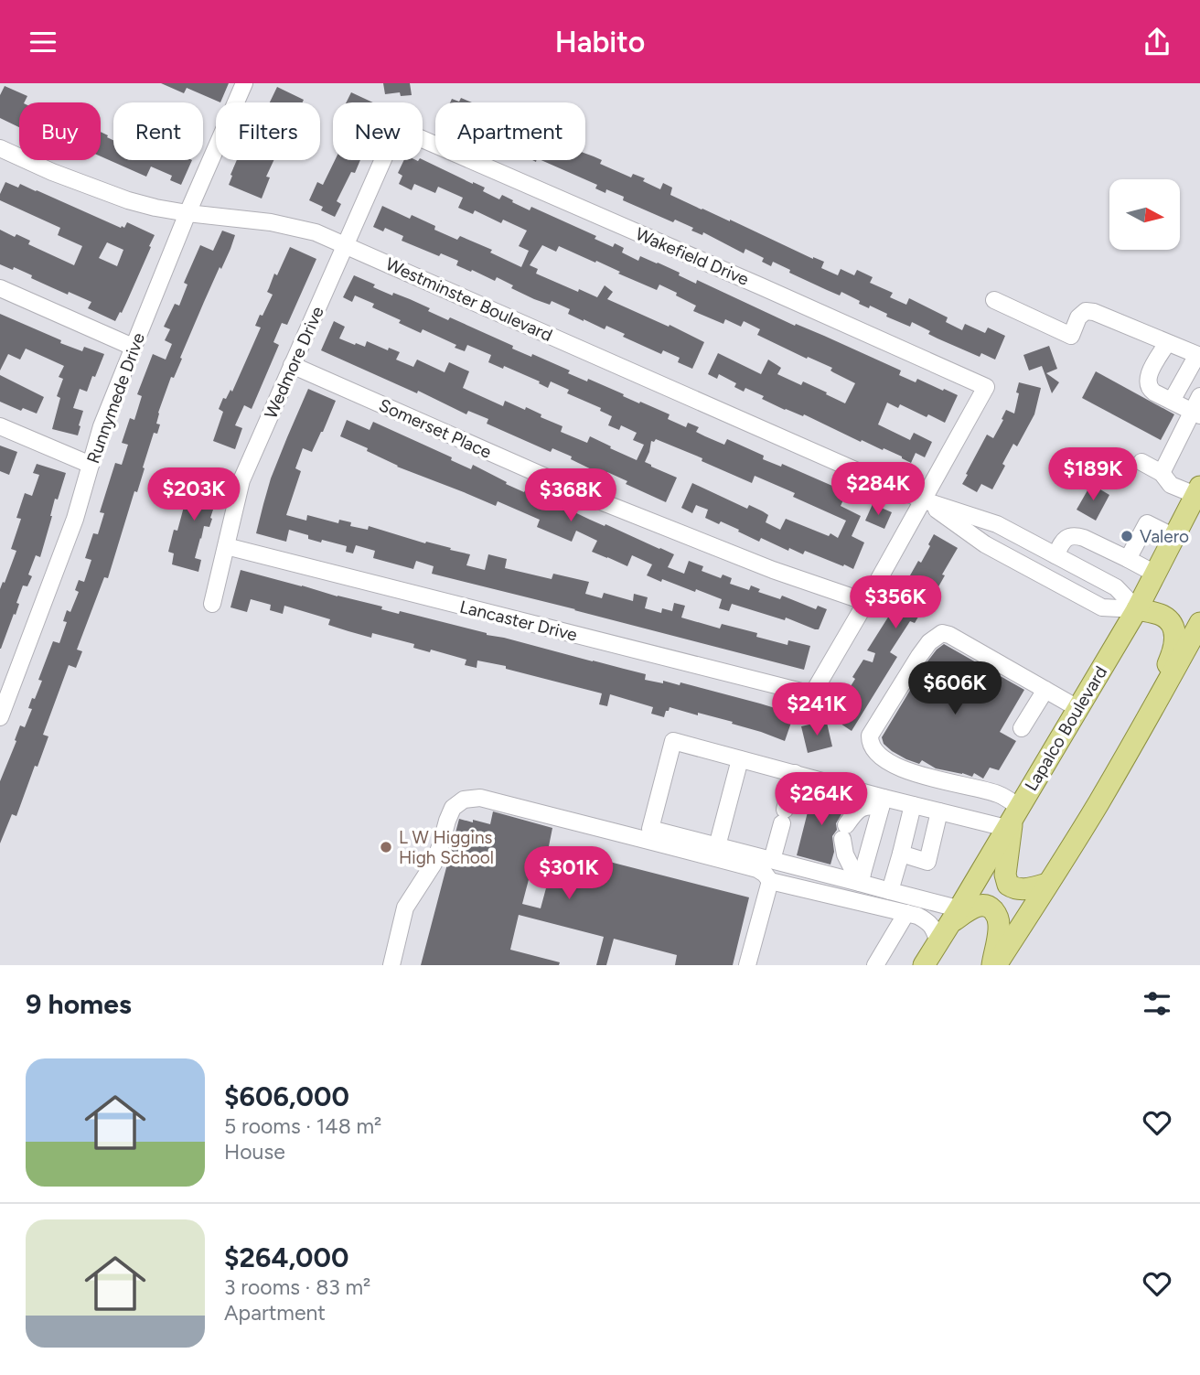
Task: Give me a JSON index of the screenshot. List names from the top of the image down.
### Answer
{
  "streets": {
    "main road": ["Lapalco Boulevard"],
    "street": [
      "Wakefield Drive",
      "Westminster Boulevard",
      "Wedmore Drive",
      "Runnymede Drive",
      "Somerset Place",
      "Lancaster Drive"
    ]
  },
  "crossings": [
    ["Wakefield Drive", "Westminster Boulevard"],
    ["Westminster Boulevard", "Wedmore Drive"],
    ["Westminster Boulevard", "Runnymede Drive"],
    ["Westminster Boulevard", "Lapalco Boulevard"],
    ["Wedmore Drive", "Somerset Place"],
    ["Wedmore Drive", "Lancaster Drive"],
    ["Somerset Place", "Lancaster Drive"]
  ],
  "places": ["Valero", "L W Higgins High School"],
  "north": "right",
  "page": {
    "header": "Habito",
    "chip": [
      "Buy",
      "Rent",
      "Filters",
      "New",
      "Apartment"
    ],
    "price": [
      "$189K",
      "$284K",
      "$203K",
      "$368K",
      "$356K",
      "$606K",
      "$241K",
      "$264K",
      "$301K"
    ],
    "heading": "9 homes",
    "list": [
      {
        "name": "$606,000",
        "note": "5 rooms · 148 m² · House"
      },
      {
        "name": "$264,000",
        "note": "3 rooms · 83 m² · Apartment"
      }
    ]
  }
}
